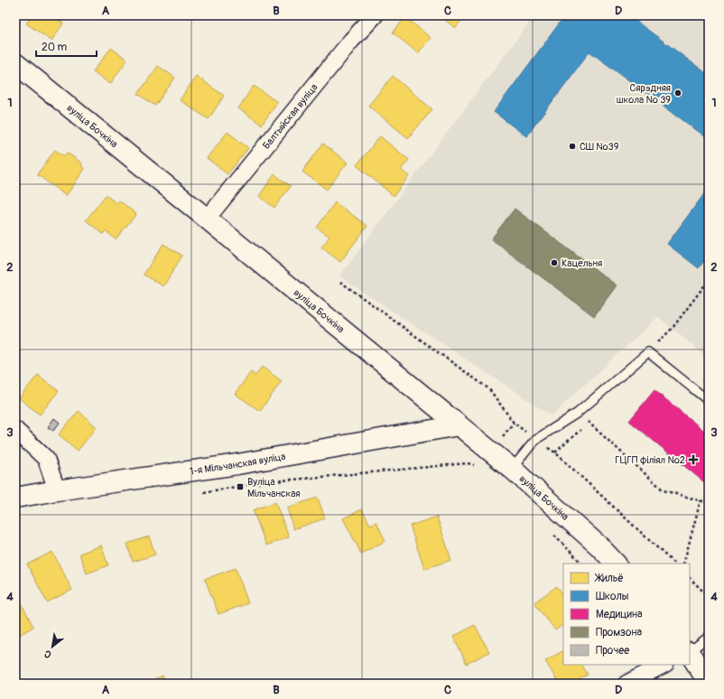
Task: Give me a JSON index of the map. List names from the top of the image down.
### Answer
{
  "streets": {
    "main road": ["вуліца Бочкіна", "1-я Мільчанская вуліца"],
    "street": ["Балтыйская вуліца"]
  },
  "crossings": [
    ["Балтыйская вуліца", "вуліца Бочкіна"],
    ["вуліца Бочкіна", "1-я Мільчанская вуліца"]
  ],
  "places": {
    "other": ["Сярэдняя школа № 39", "СШ №39", "Кацельня"],
    "health": ["ГЦГП філіял №2"],
    "transit": ["Вуліца Мільчанская"]
  },
  "legend": [
    "Жильё",
    "Школы",
    "Медицина",
    "Промзона",
    "Прочее"
  ],
  "scale_bar": "20 m",
  "north": "bottom left",
  "grid": {
    "columns": [
      "A",
      "B",
      "C",
      "D"
    ],
    "rows": [
      "1",
      "2",
      "3",
      "4"
    ]
  }
}
